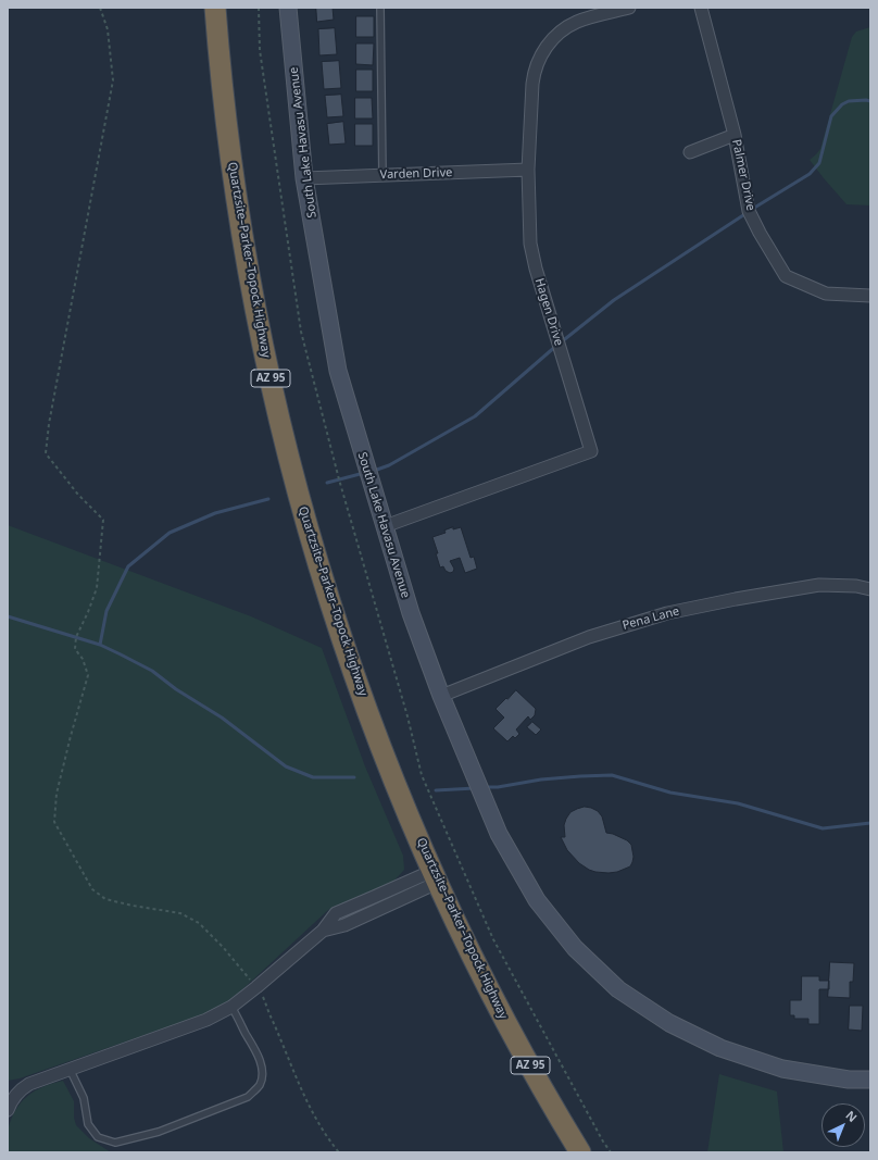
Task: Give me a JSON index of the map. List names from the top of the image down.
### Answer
{
  "streets": {
    "highway": ["Quartzsite–Parker–Topock Highway", "AZ 95"],
    "main road": ["South Lake Havasu Avenue"],
    "street": [
      "Varden Drive",
      "Palmer Drive",
      "Hagen Drive",
      "Pena Lane"
    ]
  },
  "crossings": [
    ["South Lake Havasu Avenue", "Varden Drive"],
    ["South Lake Havasu Avenue", "Hagen Drive"],
    ["South Lake Havasu Avenue", "Pena Lane"],
    ["Varden Drive", "Hagen Drive"]
  ],
  "north": "top right"
}
